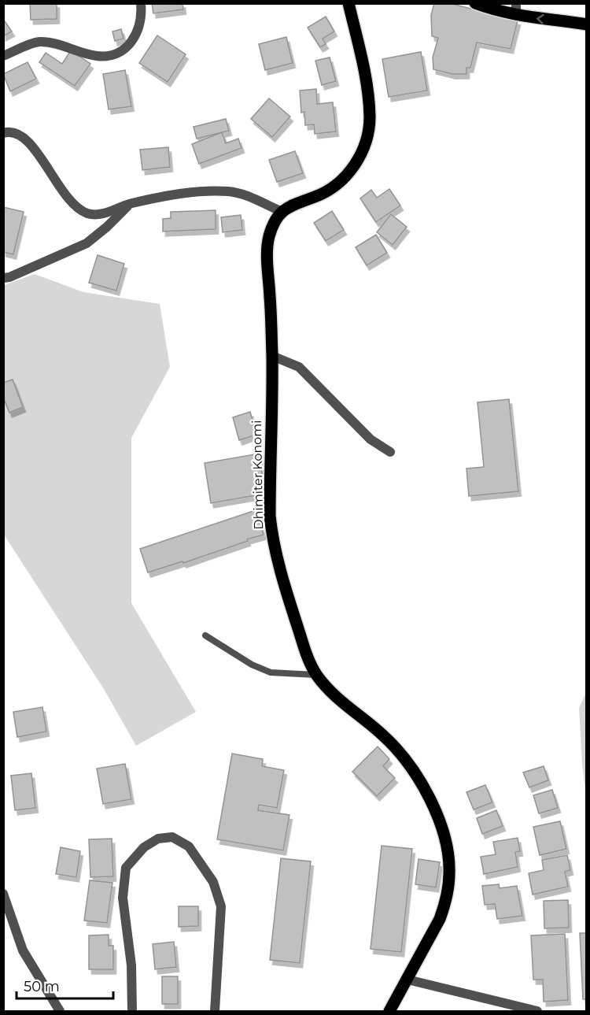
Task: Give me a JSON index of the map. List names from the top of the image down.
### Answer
{
  "streets": {
    "main road": ["Dhimiter Konomi"]
  },
  "scale_bar": "50 m"
}
